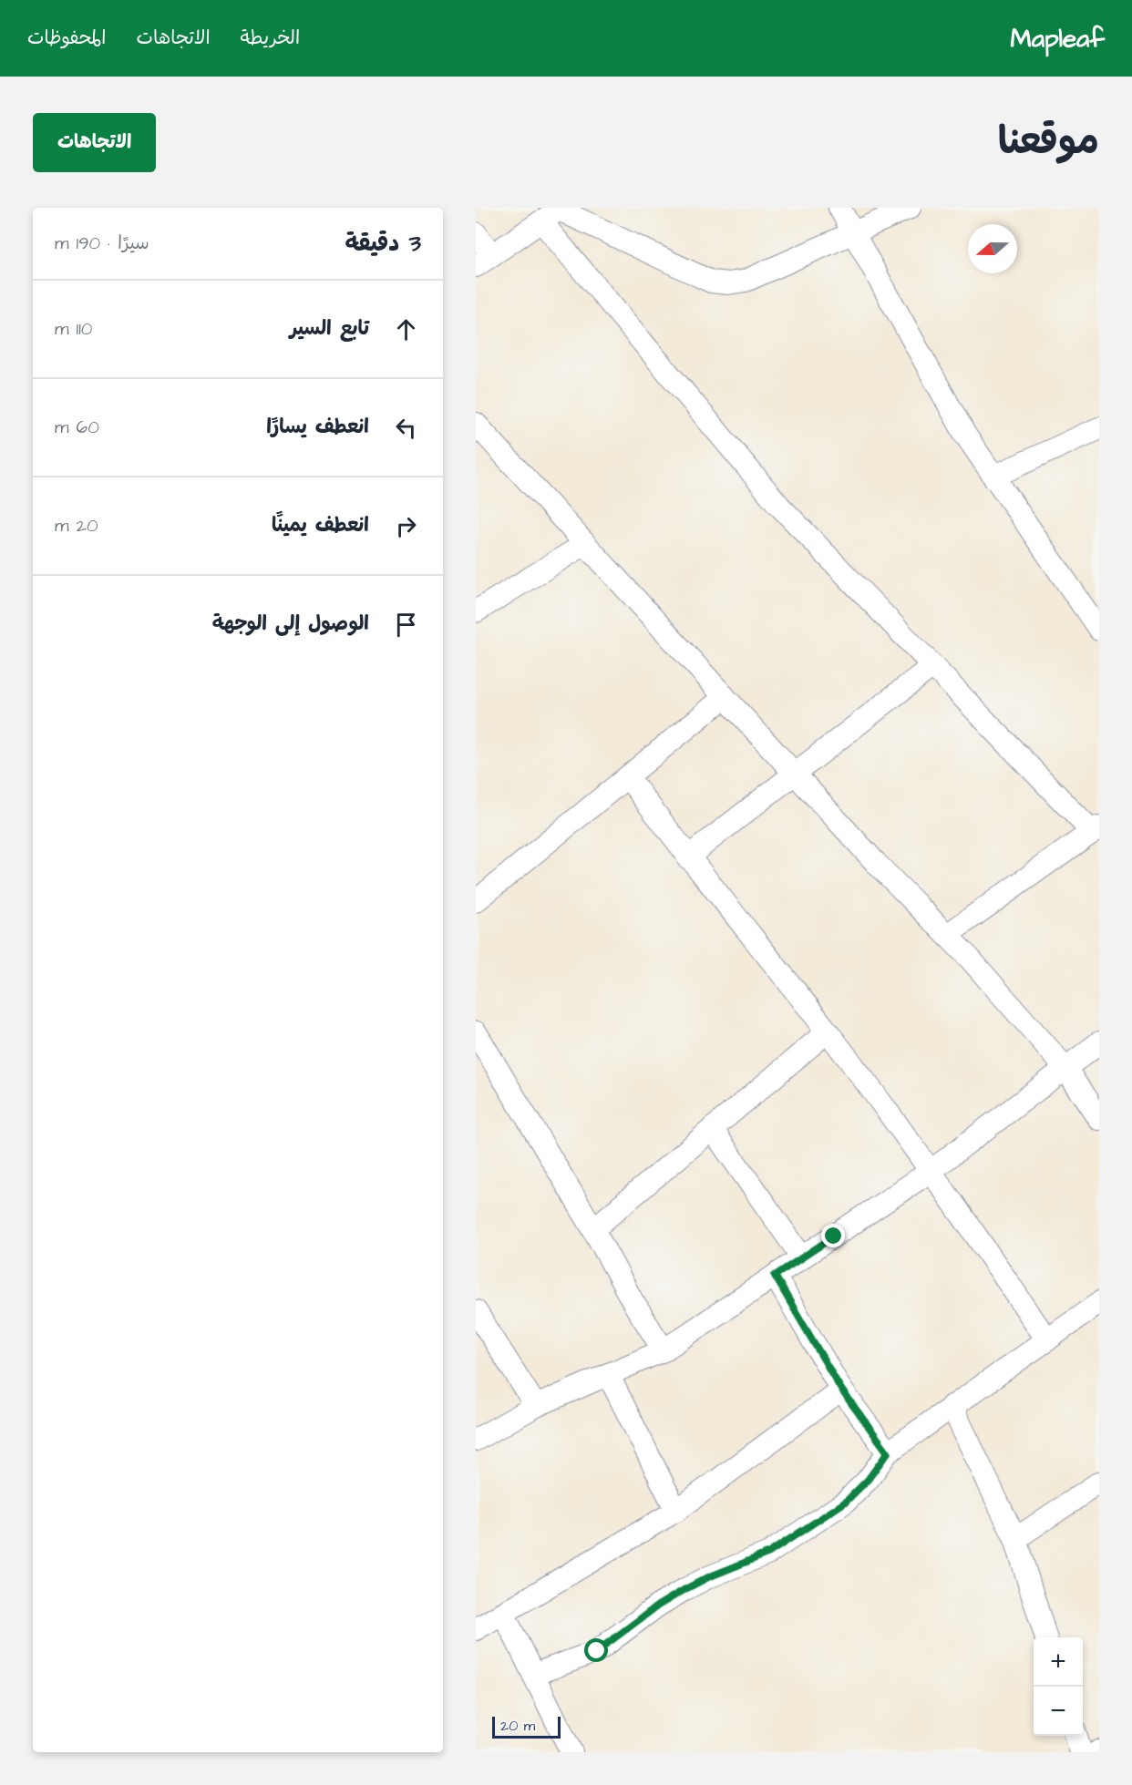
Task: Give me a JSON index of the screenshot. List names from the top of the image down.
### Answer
{
  "scale_bar": "20 m",
  "north": "left",
  "page": {
    "header": "Mapleaf",
    "nav": ["الخريطة", "الاتجاهات", "المحفوظات"],
    "title": "موقعنا",
    "buttons": "الاتجاهات",
    "heading": ["3 دقيقة", "سيرًا · 190 m"],
    "list": [
      ["تابع السير", "110 m"],
      ["انعطف يسارًا", "60 m"],
      ["انعطف يمينًا", "20 m"],
      "الوصول إلى الوجهة"
    ],
    "map_buttons": ["+", "−"],
    "scale": "20 m"
  }
}
